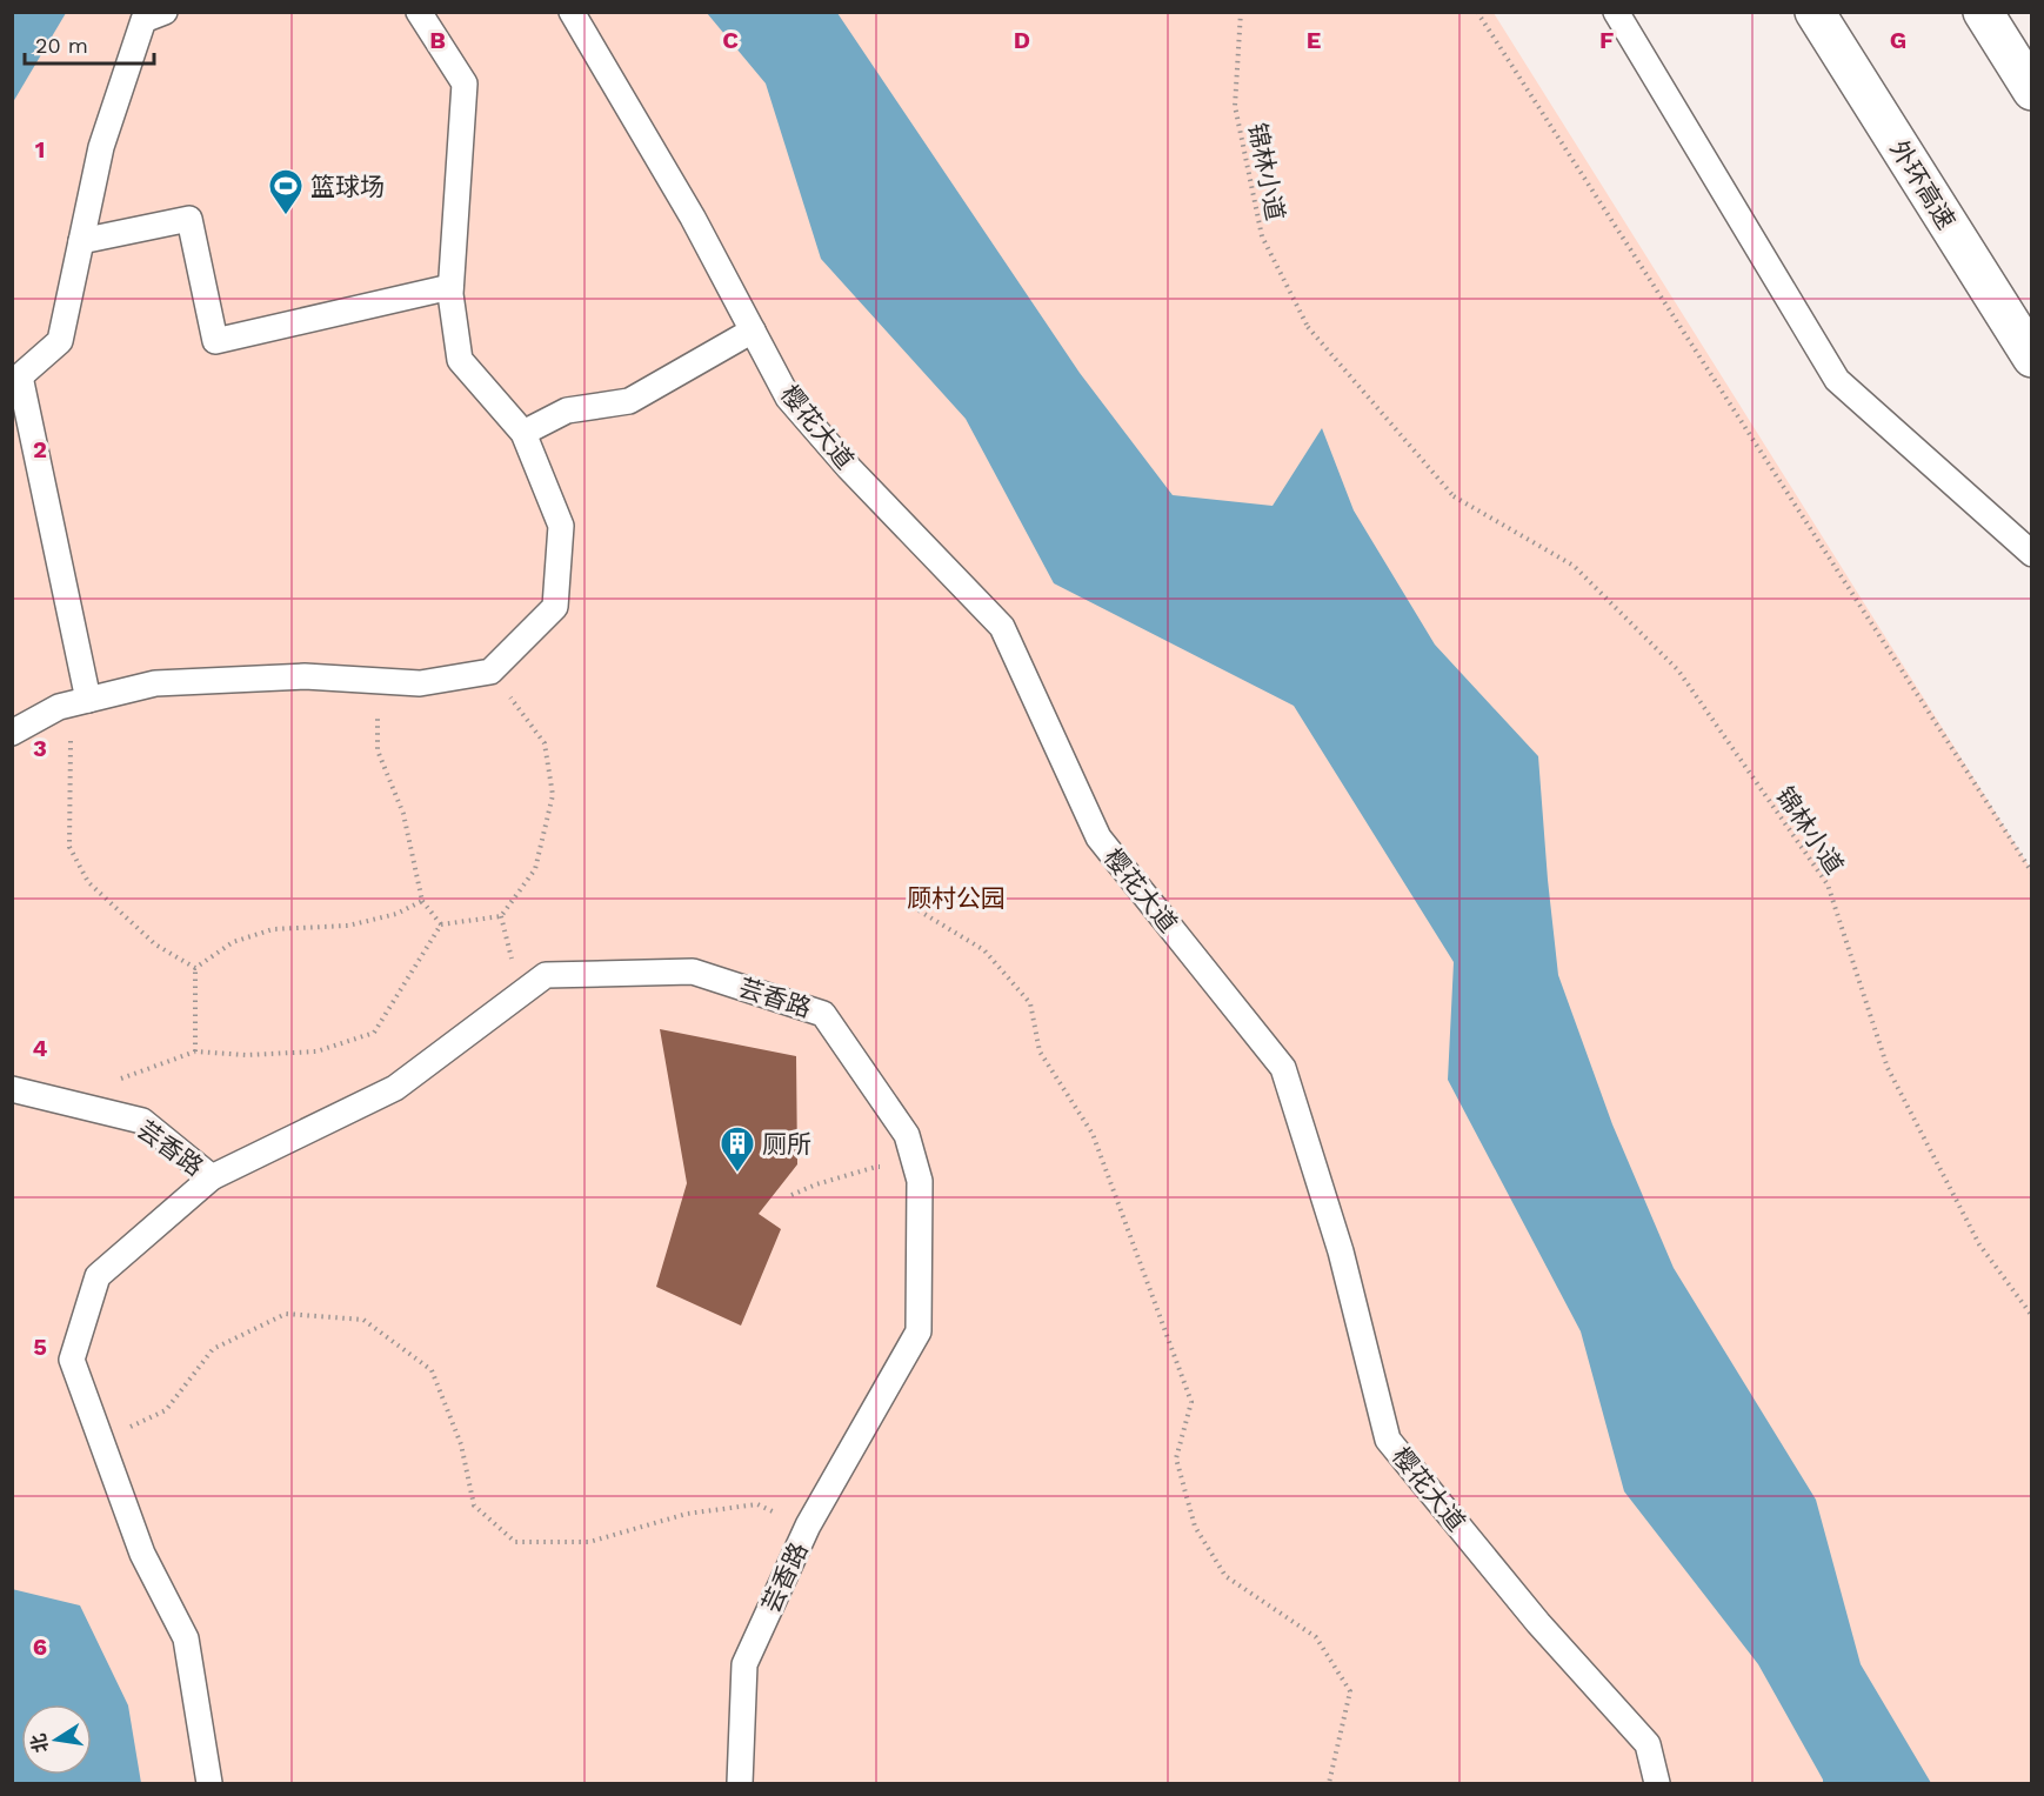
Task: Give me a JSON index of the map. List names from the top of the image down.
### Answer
{
  "streets": {
    "highway": ["外环高速"],
    "lane": ["樱花大道", "芸香路"],
    "path": ["锦林小道"]
  },
  "parks": ["顾村公园"],
  "places": {
    "sports": ["篮球场"],
    "building": ["厕所"]
  },
  "scale_bar": "20 m",
  "north": "left",
  "grid": {
    "columns": [
      "B",
      "C",
      "D",
      "E",
      "F",
      "G"
    ],
    "rows": [
      "1",
      "2",
      "3",
      "4",
      "5",
      "6"
    ]
  }
}
